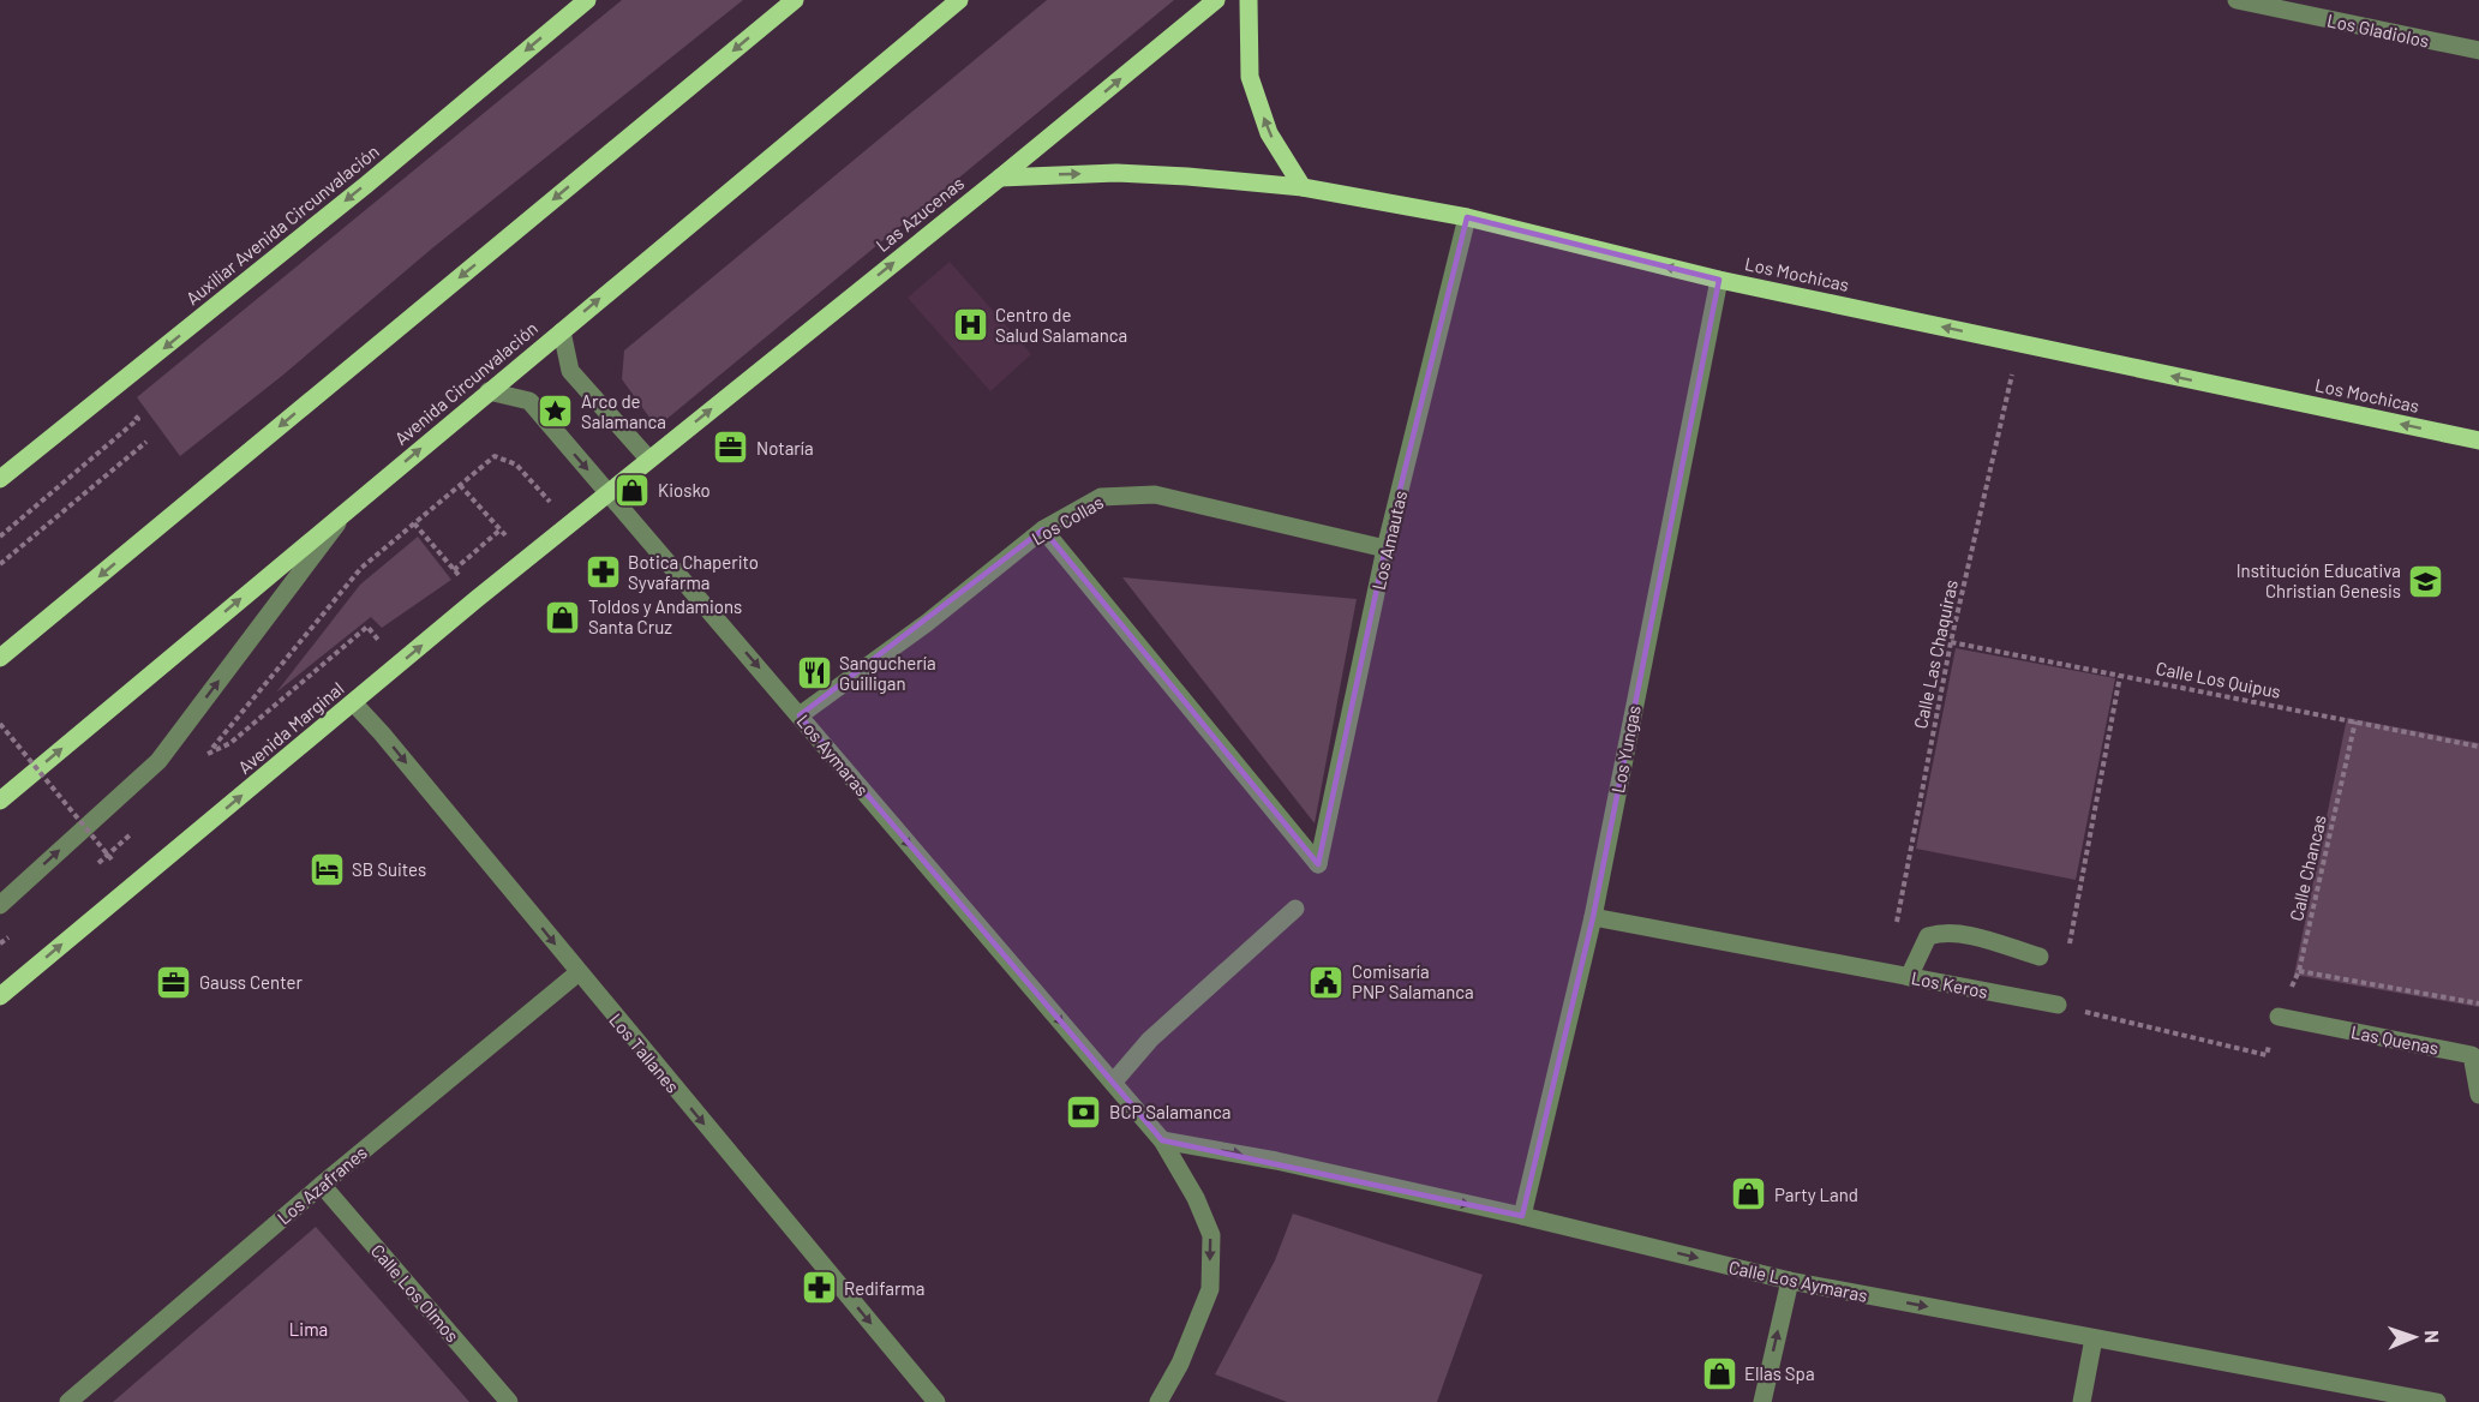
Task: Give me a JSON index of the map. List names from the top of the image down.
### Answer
{
  "streets": {
    "main road": [
      "Las Azucenas",
      "Auxiliar Avenida Circunvalación",
      "Los Mochicas",
      "Avenida Circunvalación",
      "Avenida Marginal"
    ],
    "street": [
      "Los Gladiolos",
      "Los Collas",
      "Los Amautas",
      "Los Yungas",
      "Los Aymaras",
      "Los Keros",
      "Las Quenas",
      "Los Tallanes",
      "Los Azafranes",
      "Calle Los Aymaras",
      "Calle Los Olmos"
    ],
    "path": ["Calle Las Chaquiras", "Calle Los Quipus", "Calle Chancas"]
  },
  "crossings": [
    ["Las Azucenas", "Los Mochicas"],
    ["Las Azucenas", "Avenida Marginal"],
    ["Las Azucenas", "Los Aymaras"],
    ["Los Mochicas", "Los Amautas"],
    ["Los Mochicas", "Calle Las Chaquiras"],
    ["Los Mochicas", "Los Yungas"],
    ["Avenida Circunvalación", "Los Aymaras"],
    ["Los Collas", "Los Amautas"],
    ["Los Collas", "Los Aymaras"],
    ["Calle Las Chaquiras", "Calle Los Quipus"],
    ["Calle Las Chaquiras", "Los Keros"],
    ["Calle Los Quipus", "Calle Chancas"],
    ["Avenida Marginal", "Los Aymaras"],
    ["Avenida Marginal", "Los Tallanes"],
    ["Los Yungas", "Los Keros"],
    ["Los Yungas", "Calle Los Aymaras"],
    ["Los Aymaras", "Calle Los Aymaras"],
    ["Calle Chancas", "Las Quenas"],
    ["Los Tallanes", "Los Azafranes"],
    ["Los Azafranes", "Calle Los Olmos"]
  ],
  "one_way": [
    "Las Azucenas",
    "Avenida Marginal",
    "Los Aymaras",
    "Los Tallanes",
    "Calle Los Aymaras"
  ],
  "parks": ["Lima"],
  "places": {
    "hospital": ["Centro de Salud Salamanca"],
    "place": ["Arco de Salamanca"],
    "office": ["Notaría", "Gauss Center"],
    "shop": [
      "Kiosko",
      "Toldos y Andamions Santa Cruz",
      "Party Land",
      "Ellas Spa"
    ],
    "pharmacy": ["Botica Chaperito Syvafarma", "Redifarma"],
    "school or university": ["Institución Educativa Christian Genesis"],
    "restaurant": ["Sanguchería Guilligan"],
    "hotel": ["SB Suites"],
    "public building": ["Comisaría PNP Salamanca"],
    "bank": ["BCP Salamanca"]
  },
  "north": "right"
}
